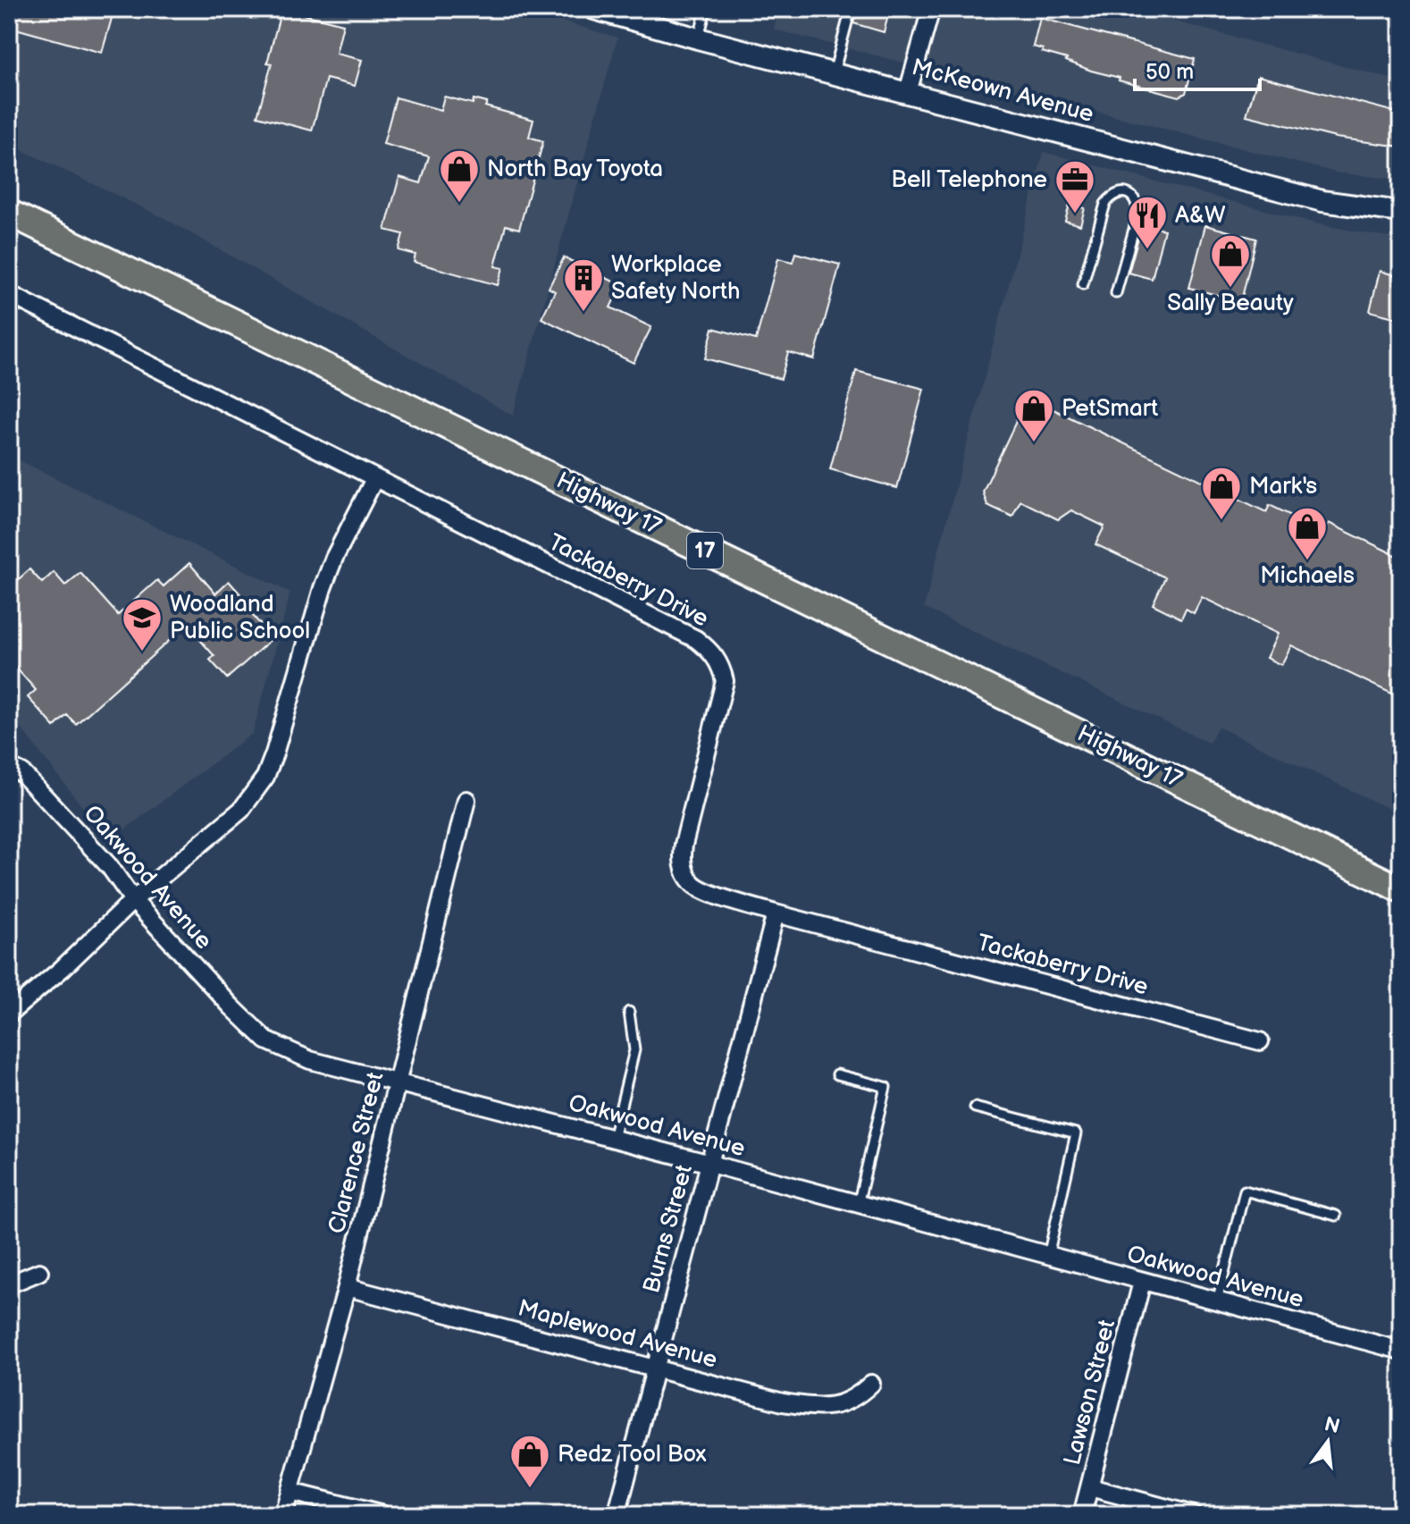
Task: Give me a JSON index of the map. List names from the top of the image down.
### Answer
{
  "streets": {
    "highway": ["Highway 17", "17"],
    "street": [
      "McKeown Avenue",
      "Tackaberry Drive",
      "Oakwood Avenue",
      "Clarence Street",
      "Burns Street",
      "Maplewood Avenue",
      "Lawson Street"
    ]
  },
  "crossings": [
    ["Tackaberry Drive", "Burns Street"],
    ["Oakwood Avenue", "Clarence Street"],
    ["Oakwood Avenue", "Burns Street"],
    ["Oakwood Avenue", "Lawson Street"],
    ["Clarence Street", "Maplewood Avenue"],
    ["Burns Street", "Maplewood Avenue"]
  ],
  "places": {
    "shop": [
      "North Bay Toyota",
      "Sally Beauty",
      "PetSmart",
      "Mark's",
      "Michaels",
      "Redz Tool Box"
    ],
    "office": ["Bell Telephone"],
    "restaurant": ["A&W"],
    "building": ["Workplace Safety North"],
    "school or university": ["Woodland Public School"]
  },
  "scale_bar": "50 m",
  "north": "top"
}
